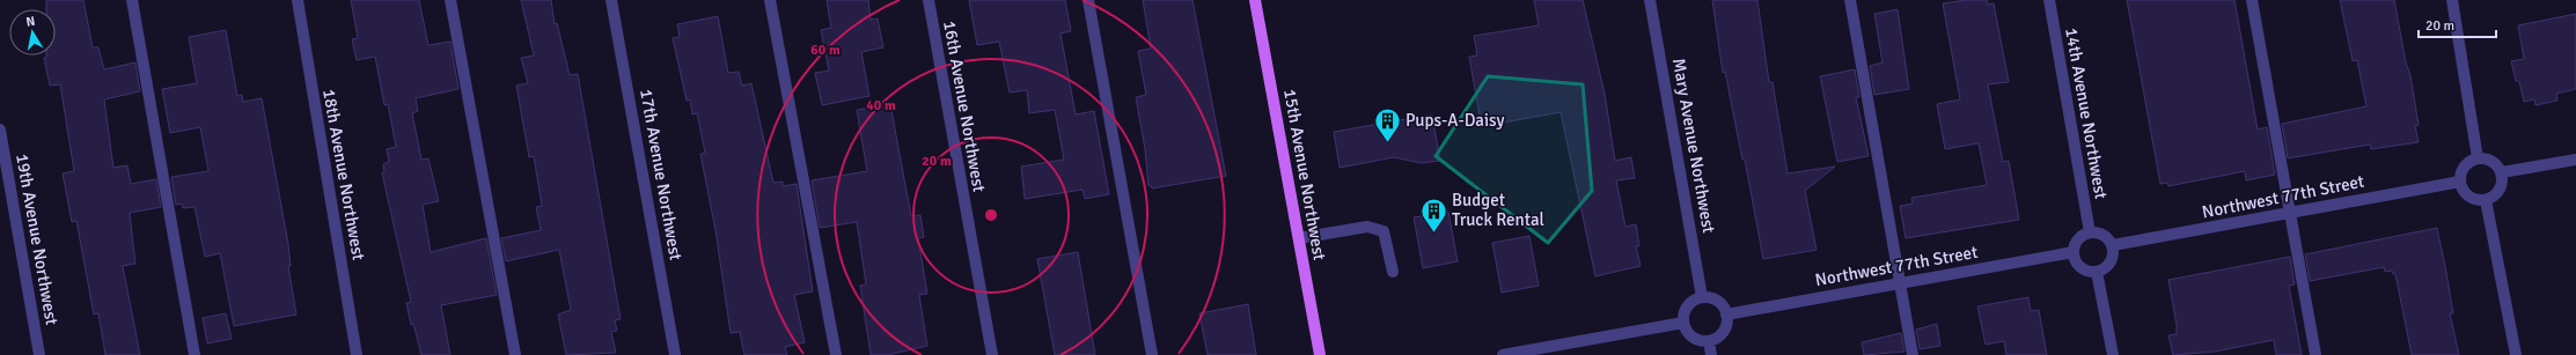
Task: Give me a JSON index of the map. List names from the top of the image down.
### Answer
{
  "streets": {
    "main road": ["15th Avenue Northwest"],
    "street": [
      "16th Avenue Northwest",
      "14th Avenue Northwest",
      "Mary Avenue Northwest",
      "18th Avenue Northwest",
      "17th Avenue Northwest",
      "Northwest 77th Street",
      "19th Avenue Northwest"
    ]
  },
  "crossings": [
    ["14th Avenue Northwest", "Northwest 77th Street"],
    ["Mary Avenue Northwest", "Northwest 77th Street"]
  ],
  "places": {
    "building": ["Pups-A-Daisy", "Budget Truck Rental"]
  },
  "scale_bar": "20 m",
  "north": "top",
  "rings": ["60 m", "40 m", "20 m"]
}
